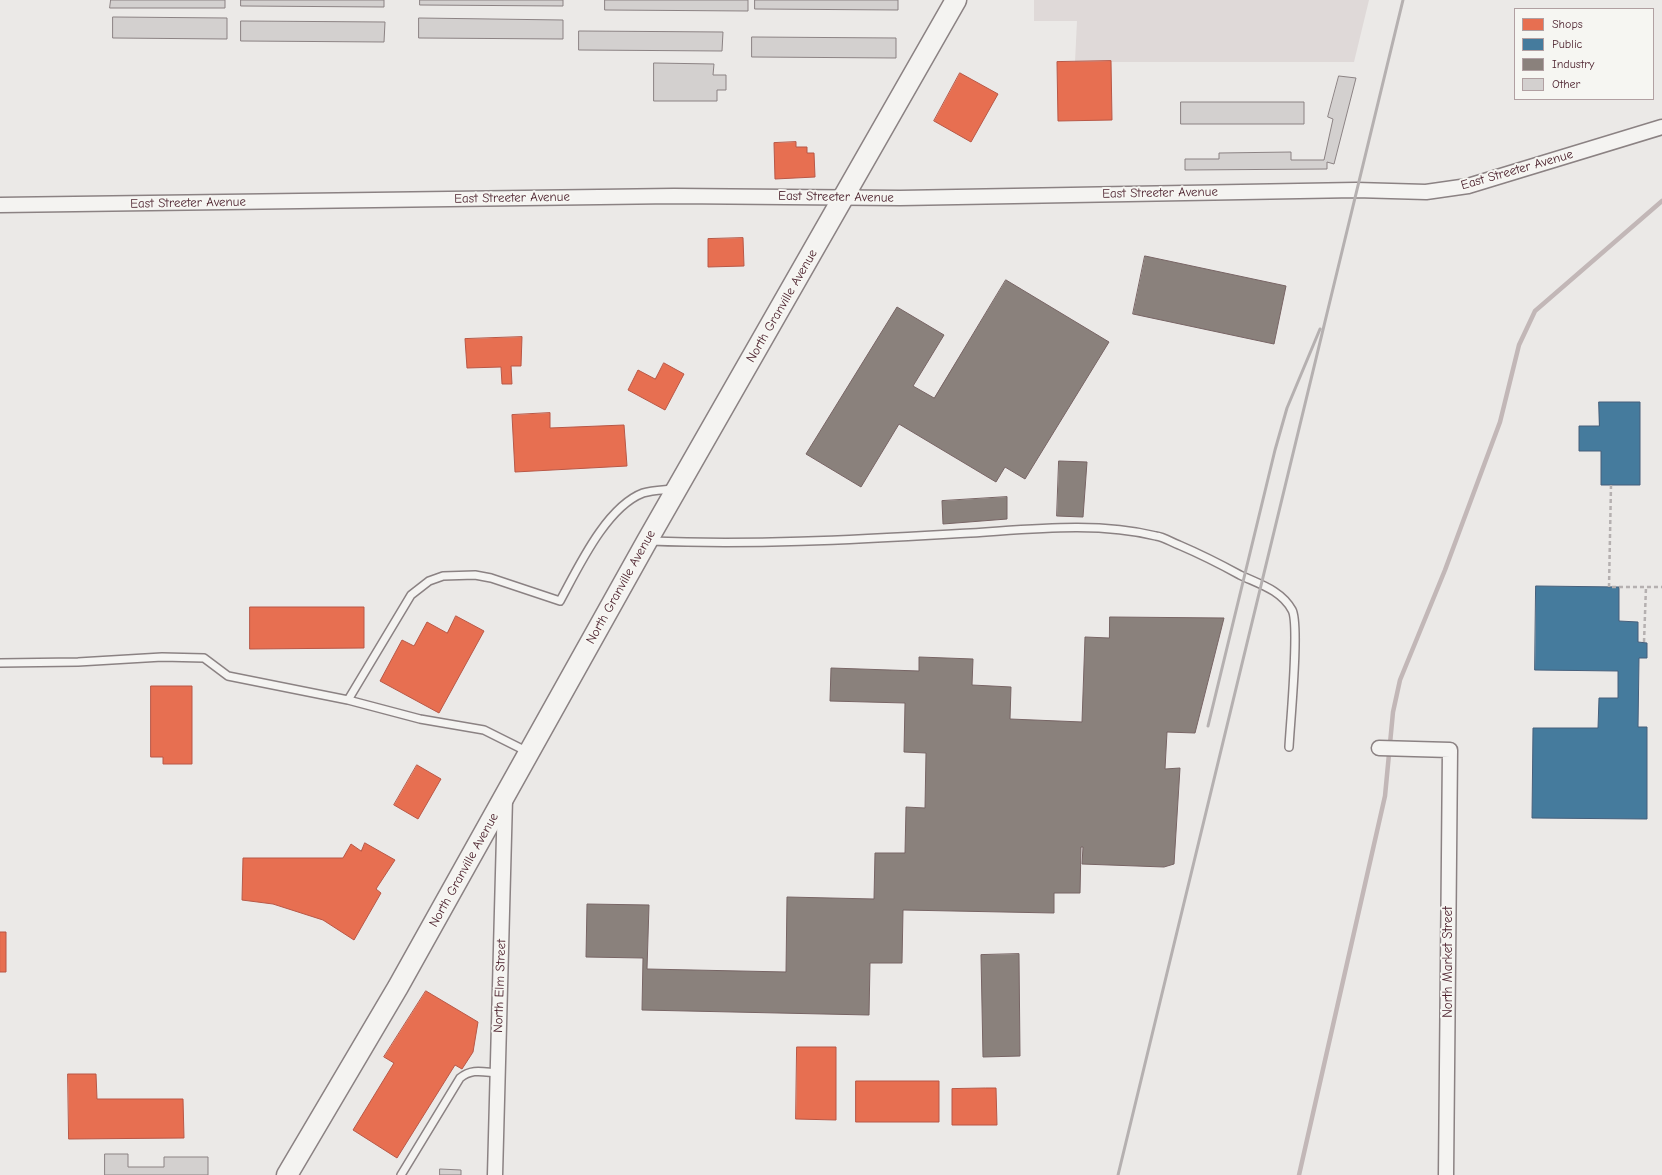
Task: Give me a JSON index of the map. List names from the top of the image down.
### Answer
{
  "streets": {
    "main road": ["North Granville Avenue"],
    "street": ["East Streeter Avenue", "North Market Street", "North Elm Street"]
  },
  "crossings": [
    ["East Streeter Avenue", "North Granville Avenue"],
    ["North Granville Avenue", "North Elm Street"]
  ],
  "legend": [
    "Shops",
    "Public",
    "Industry",
    "Other"
  ]
}
